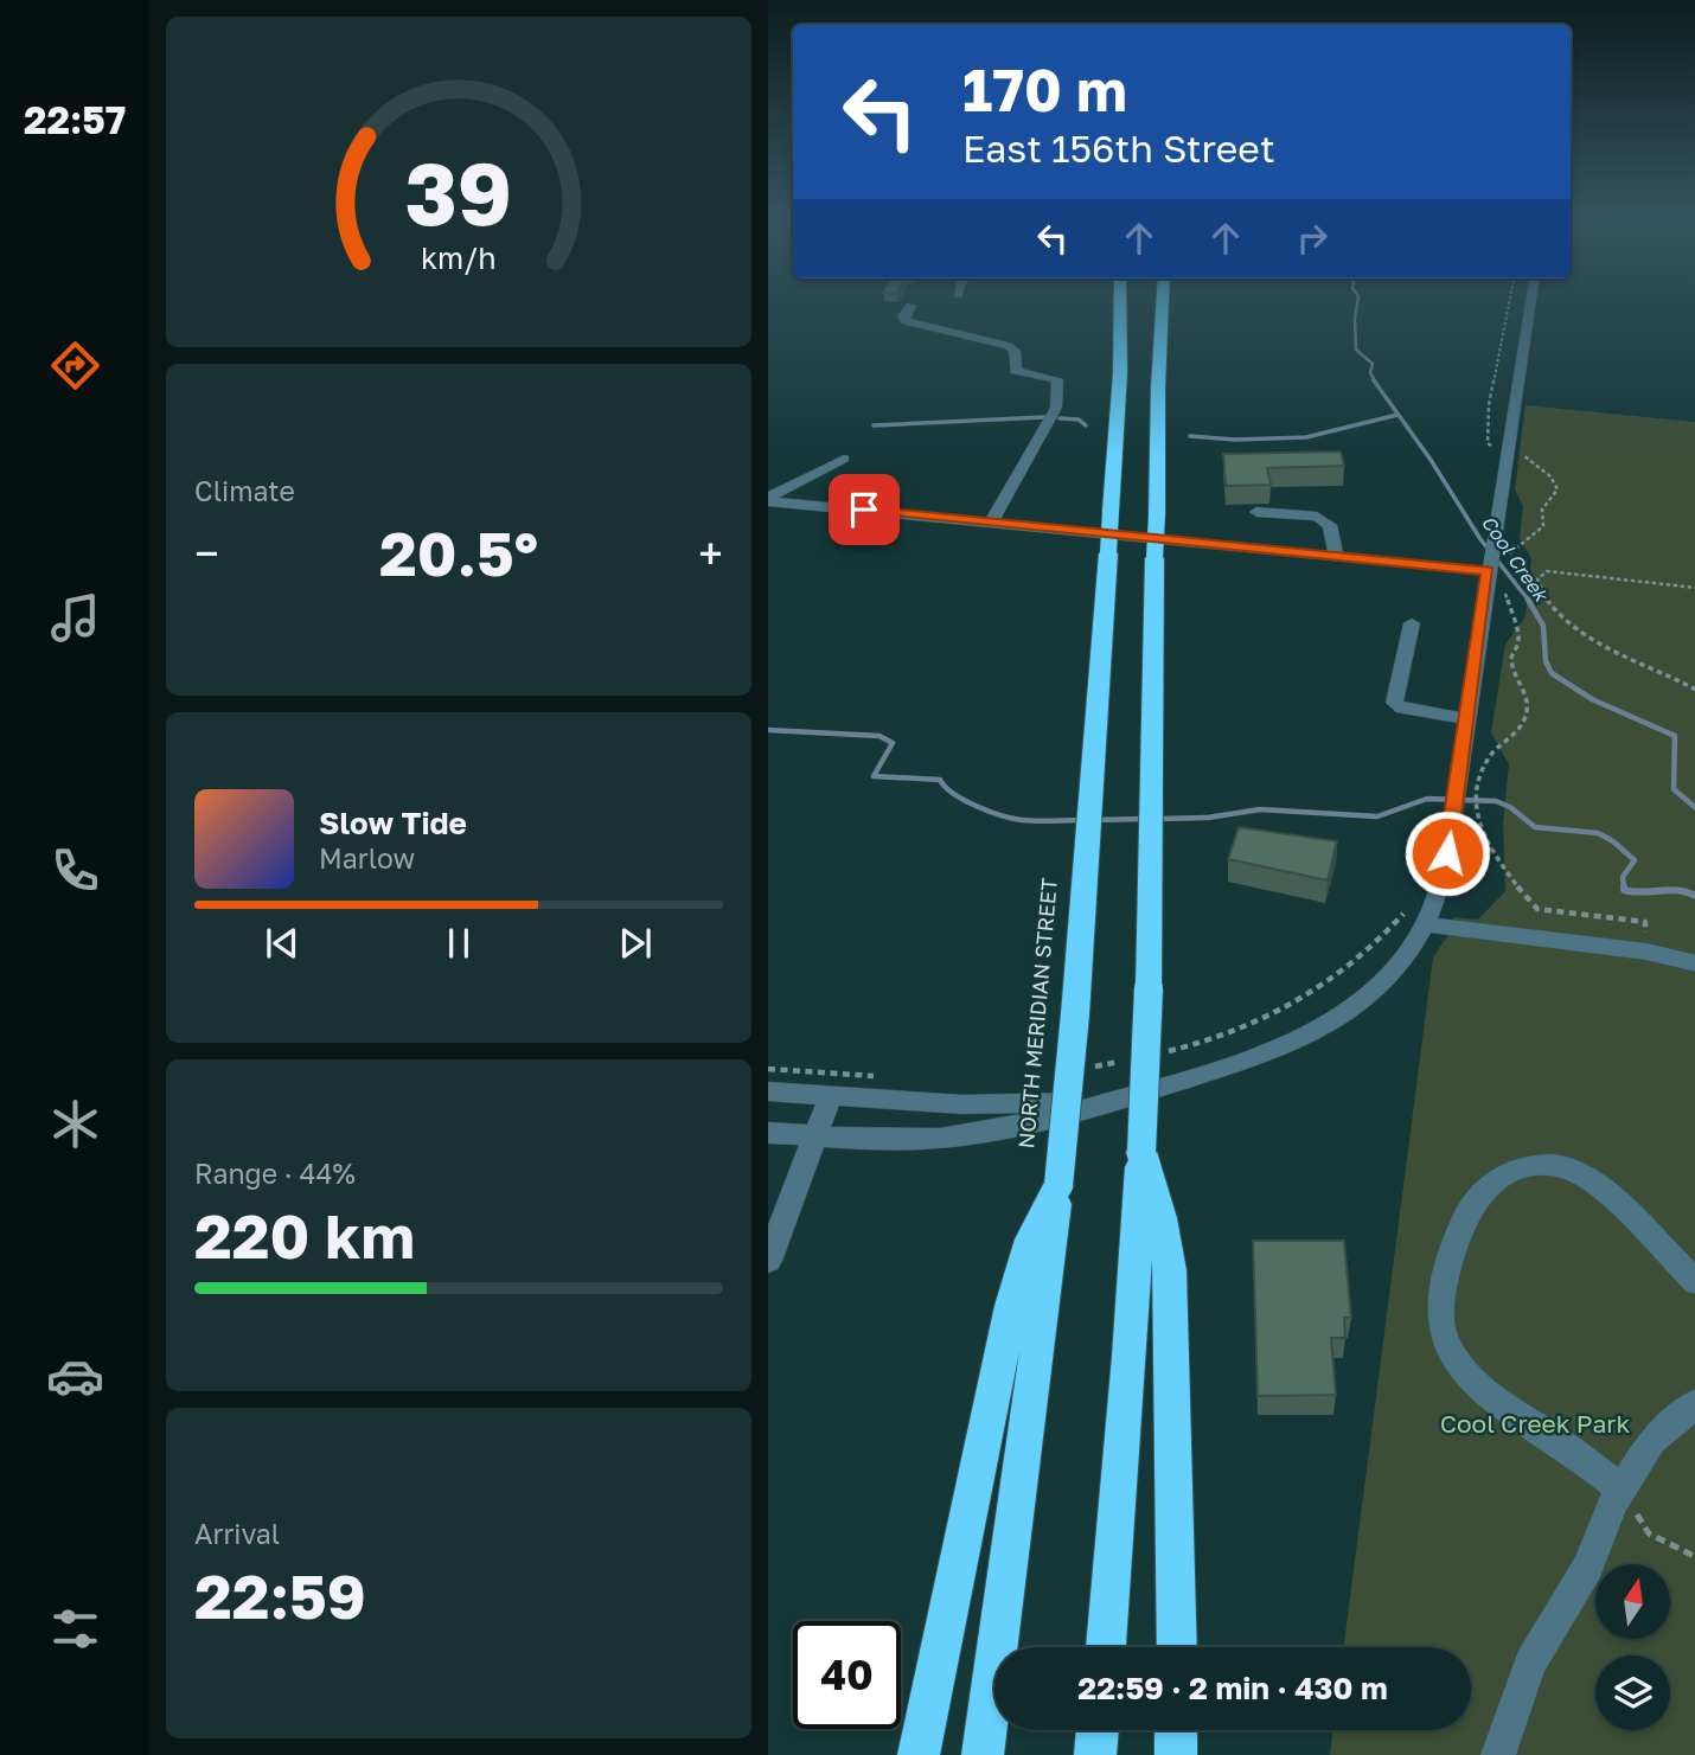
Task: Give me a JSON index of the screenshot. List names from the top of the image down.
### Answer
{
  "streets": {
    "highway": ["NORTH MERIDIAN STREET"]
  },
  "water": ["Cool Creek"],
  "parks": ["Cool Creek Park"],
  "north": "top",
  "page": {
    "tabs": "22:57",
    "turn": ["170 m", "East 156th Street"],
    "tile": [
      "Climate",
      ["Range · 44%", "220 km"],
      ["Arrival", "22:59"]
    ],
    "heat": ["−", "20.5°", "+"],
    "song": ["Slow Tide", "Marlow"],
    "limit": "40",
    "trip": "22:59 · 2 min · 430 m",
    "gauge": ["39", "km/h"]
  }
}
